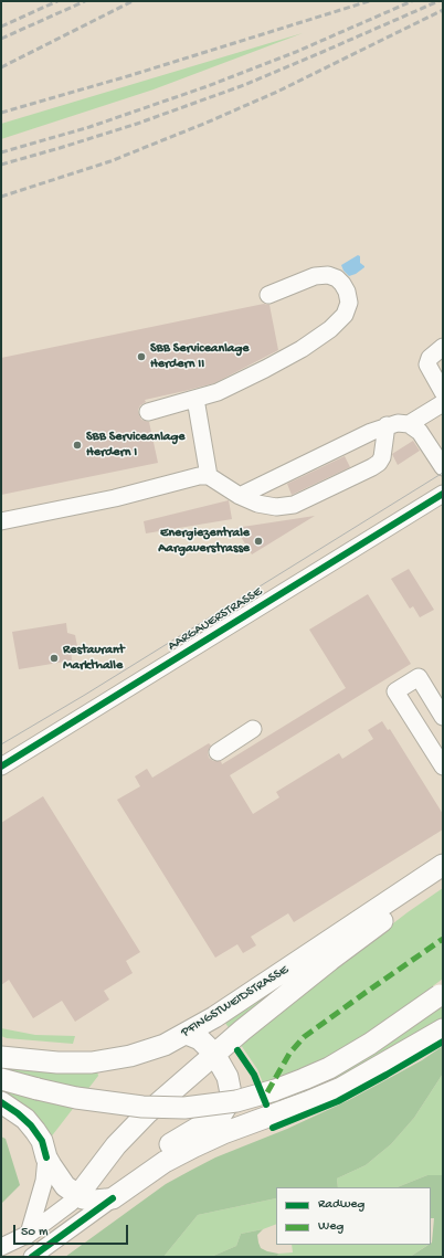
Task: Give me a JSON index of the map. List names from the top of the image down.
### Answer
{
  "streets": {
    "main road": ["PFINGSTWEIDSTRASSE"],
    "street": ["AARGAUERSTRASSE"]
  },
  "places": [
    "SBB Serviceanlage Herdern II",
    "SBB Serviceanlage Herdern I",
    "Energiezentrale Aargauerstrasse",
    "Restaurant Markthalle"
  ],
  "legend": ["Radweg", "Weg"],
  "scale_bar": "50 m"
}
